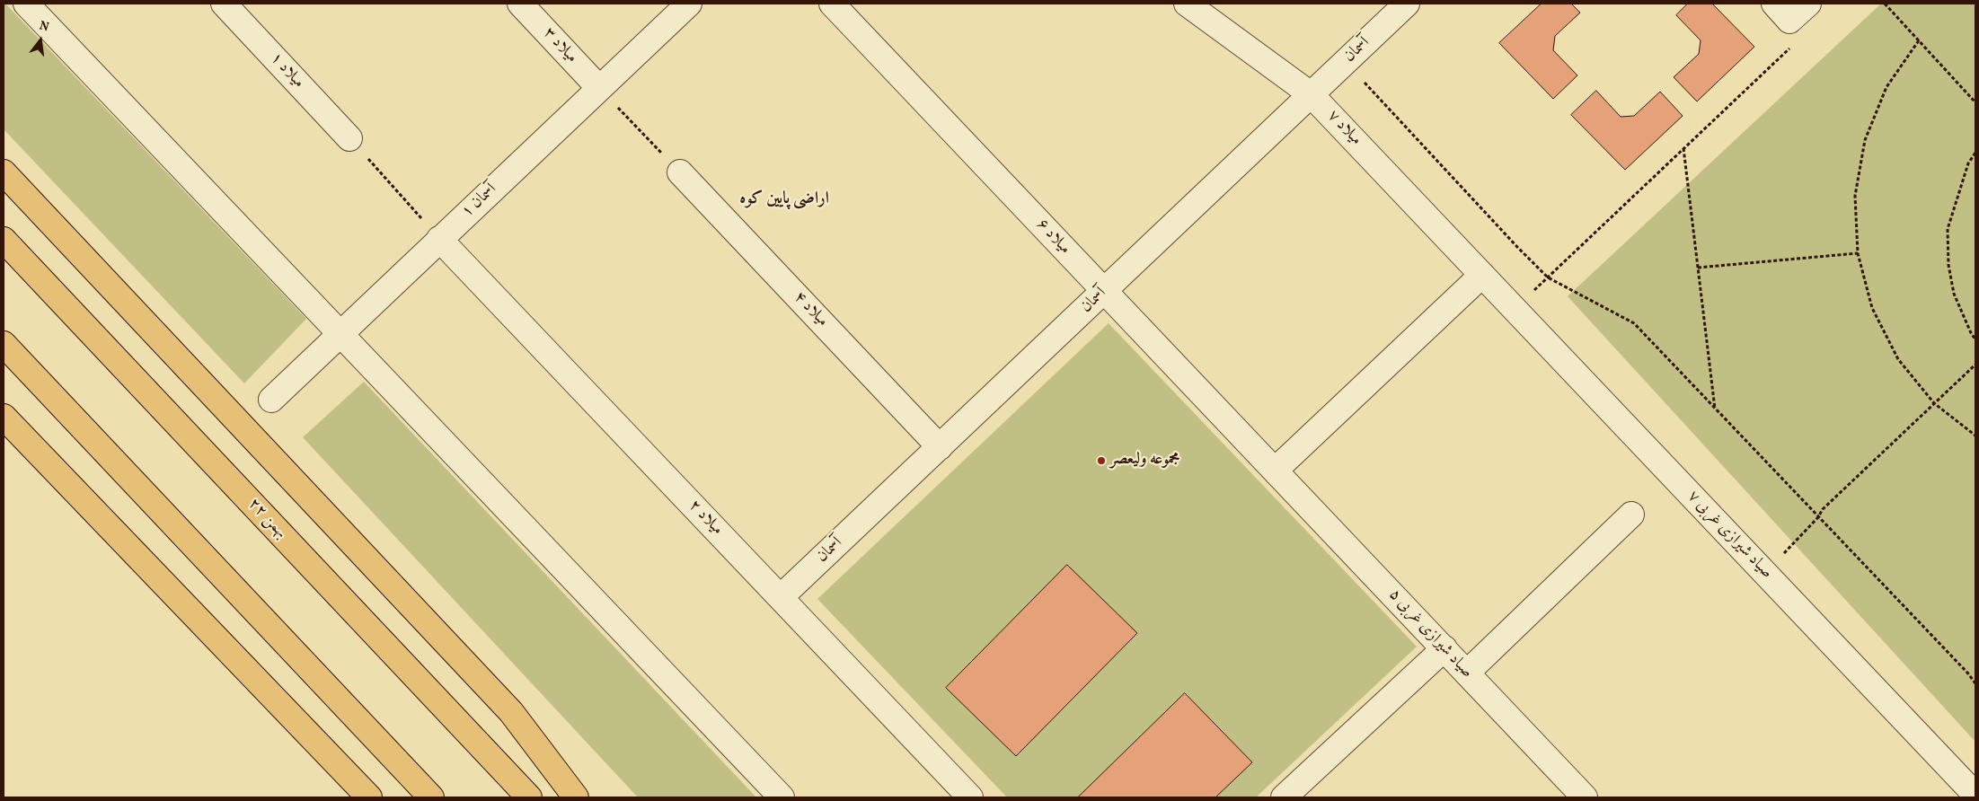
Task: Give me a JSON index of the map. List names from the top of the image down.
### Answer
{
  "streets": {
    "highway": ["۲۲ بهمن"],
    "street": [
      "میلاد ۳",
      "آسمان",
      "میلاد ۱",
      "میلاد ۷",
      "آسمان ۱",
      "میلاد ۶",
      "میلاد ۴",
      "میلاد ۲",
      "صیاد شیرازی غربی ۷",
      "صیاد شیرازی غربی ۵"
    ]
  },
  "crossings": [
    ["میلاد ۳", "آسمان ۱"],
    ["آسمان", "میلاد ۷"],
    ["آسمان", "میلاد ۶"],
    ["آسمان", "میلاد ۴"],
    ["آسمان", "میلاد ۲"],
    ["میلاد ۷", "صیاد شیرازی غربی ۷"],
    ["آسمان ۱", "میلاد ۲"],
    ["میلاد ۶", "صیاد شیرازی غربی ۵"]
  ],
  "districts": ["اراضی پایین کوه"],
  "places": ["مجموعه ولیعصر"],
  "north": "top"
}
